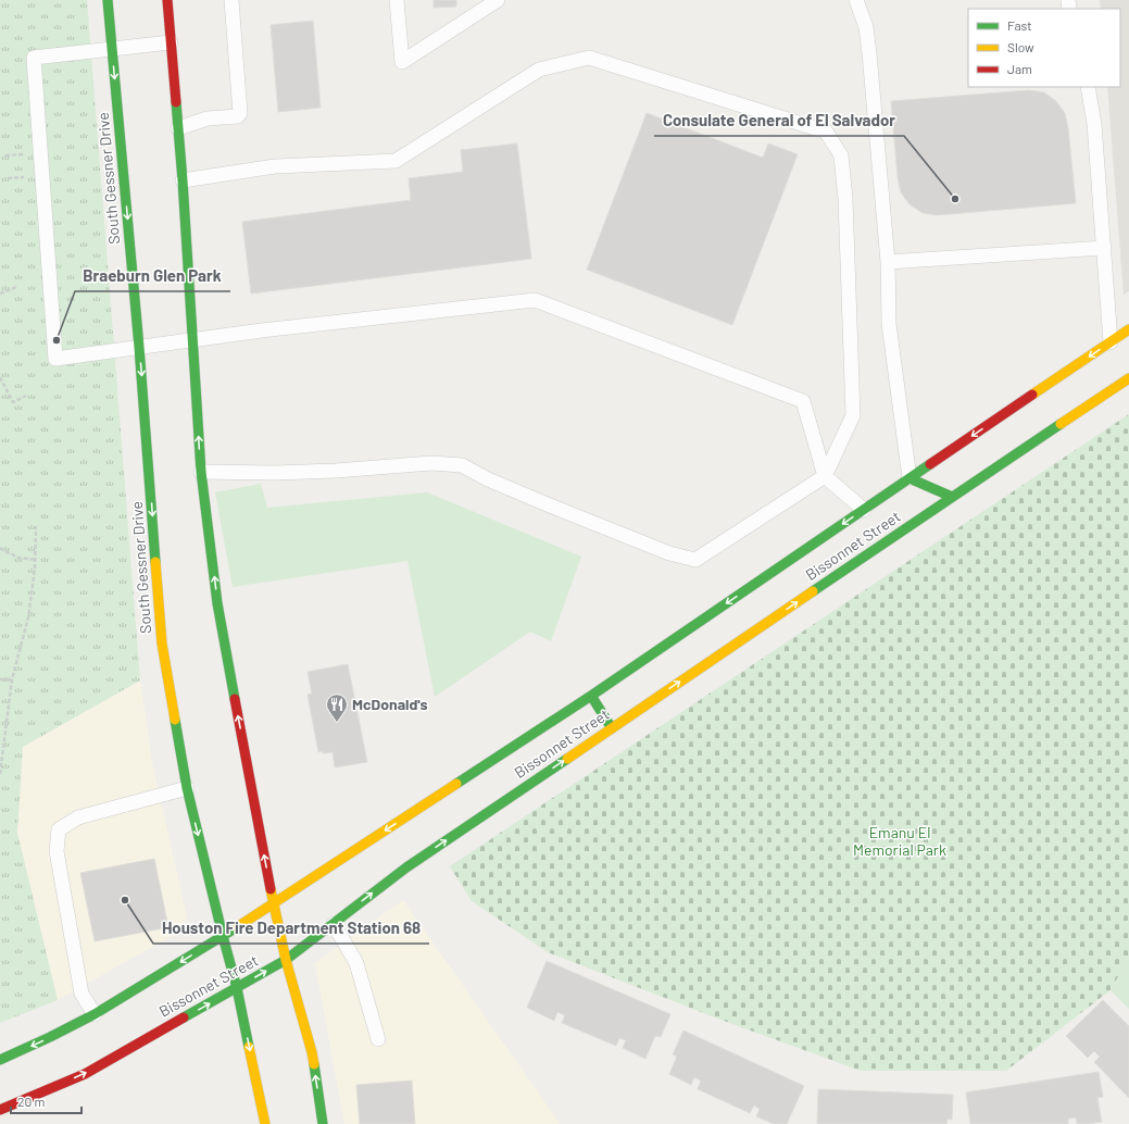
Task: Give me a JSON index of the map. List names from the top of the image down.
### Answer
{
  "streets": {
    "main road": ["South Gessner Drive", "Bissonnet Street"]
  },
  "crossings": [
    ["South Gessner Drive", "Bissonnet Street"]
  ],
  "parks": ["Emanu El Memorial Park"],
  "places": {
    "other": ["Consulate General of El Salvador", "Braeburn Glen Park", "Houston Fire Department Station 68"],
    "restaurant": ["McDonald's"]
  },
  "legend": ["Fast", "Slow", "Jam"],
  "scale_bar": "20 m"
}
